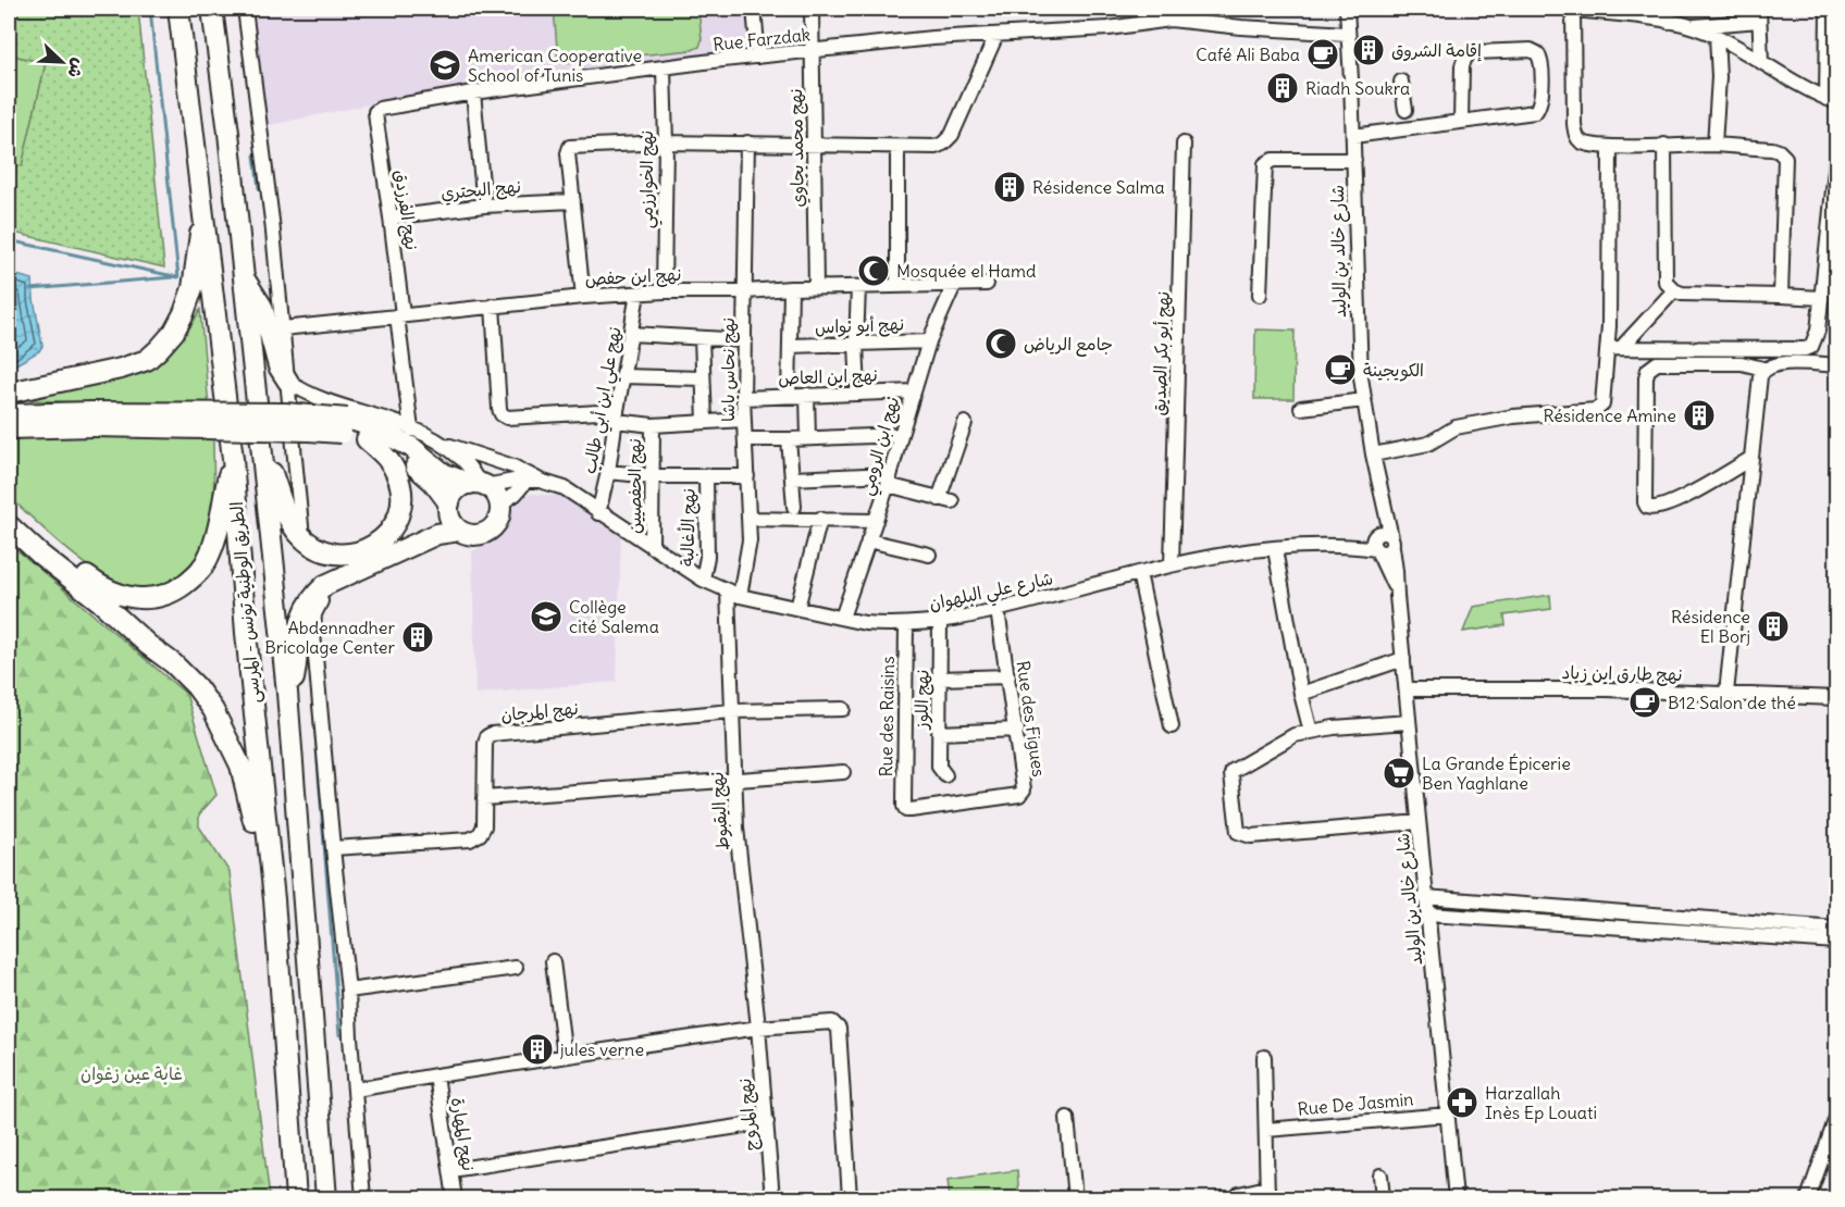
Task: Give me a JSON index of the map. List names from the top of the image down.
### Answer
{
  "streets": {
    "highway": ["الطريق الوطنية تونس - المرسى"],
    "street": [
      "Rue Farzdak",
      "نهج محمد بجاوي",
      "نهج الخوارزمي",
      "نهج البحتري",
      "نهج الفرزدق",
      "شارع خالد بن الوليد",
      "نهج ابن حفص",
      "نهج أبو نواس",
      "نهج أبو بكر الصديق",
      "نهج نحاس باشا",
      "نهج ابن العاص",
      "نهج علي ابن أبي طالب",
      "نهج ابن الرومي",
      "نهج الحفصيين",
      "نهج الأغالبة",
      "شارع علي البلهوان",
      "نهج طارق ابن زياد",
      "نهج اللوز",
      "نهج المرجان",
      "Rue des Raisins",
      "Rue des Figues",
      "نهج اليقبوط",
      "Rue De Jasmin",
      "نهج المروج",
      "نهج المهارة"
    ]
  },
  "crossings": [
    ["Rue Farzdak", "نهج محمد بجاوي"],
    ["Rue Farzdak", "نهج الخوارزمي"],
    ["Rue Farzdak", "نهج الفرزدق"],
    ["Rue Farzdak", "شارع خالد بن الوليد"],
    ["نهج محمد بجاوي", "نهج ابن حفص"],
    ["نهج الخوارزمي", "نهج ابن حفص"],
    ["نهج البحتري", "نهج الفرزدق"],
    ["نهج الفرزدق", "نهج ابن حفص"],
    ["شارع خالد بن الوليد", "شارع علي البلهوان"],
    ["شارع خالد بن الوليد", "نهج طارق ابن زياد"],
    ["شارع خالد بن الوليد", "Rue De Jasmin"],
    ["نهج ابن حفص", "نهج نحاس باشا"],
    ["نهج ابن حفص", "نهج علي ابن أبي طالب"],
    ["نهج ابن حفص", "نهج ابن الرومي"],
    ["نهج أبو نواس", "نهج ابن الرومي"],
    ["نهج أبو بكر الصديق", "شارع علي البلهوان"],
    ["نهج نحاس باشا", "نهج ابن العاص"],
    ["نهج نحاس باشا", "شارع علي البلهوان"],
    ["نهج نحاس باشا", "نهج اليقبوط"],
    ["نهج ابن العاص", "نهج ابن الرومي"],
    ["نهج علي ابن أبي طالب", "شارع علي البلهوان"],
    ["نهج ابن الرومي", "شارع علي البلهوان"],
    ["نهج الحفصيين", "شارع علي البلهوان"],
    ["نهج الأغالبة", "شارع علي البلهوان"],
    ["شارع علي البلهوان", "نهج اللوز"],
    ["شارع علي البلهوان", "Rue des Raisins"],
    ["شارع علي البلهوان", "Rue des Figues"],
    ["شارع علي البلهوان", "نهج اليقبوط"],
    ["نهج المرجان", "نهج اليقبوط"],
    ["Rue des Raisins", "Rue des Figues"],
    ["نهج اليقبوط", "نهج المروج"]
  ],
  "parks": ["غابة عين زغوان"],
  "places": {
    "building": [
      "إقامة الشروق",
      "Riadh Soukra",
      "Résidence Salma",
      "Résidence Amine",
      "Résidence El Borj",
      "Abdennadher Bricolage Center",
      "jules verne"
    ],
    "cafe": ["Café Ali Baba", "الكويجينة", "B12 Salon de thé"],
    "school or university": ["American Cooperative School of Tunis", "Collège cité Salema"],
    "mosque": ["Mosquée el Hamd", "جامع الرياض"],
    "supermarket": ["La Grande Épicerie Ben Yaghlane"],
    "pharmacy": ["Harzallah Inès Ep Louati"]
  },
  "north": "bottom right"
}
